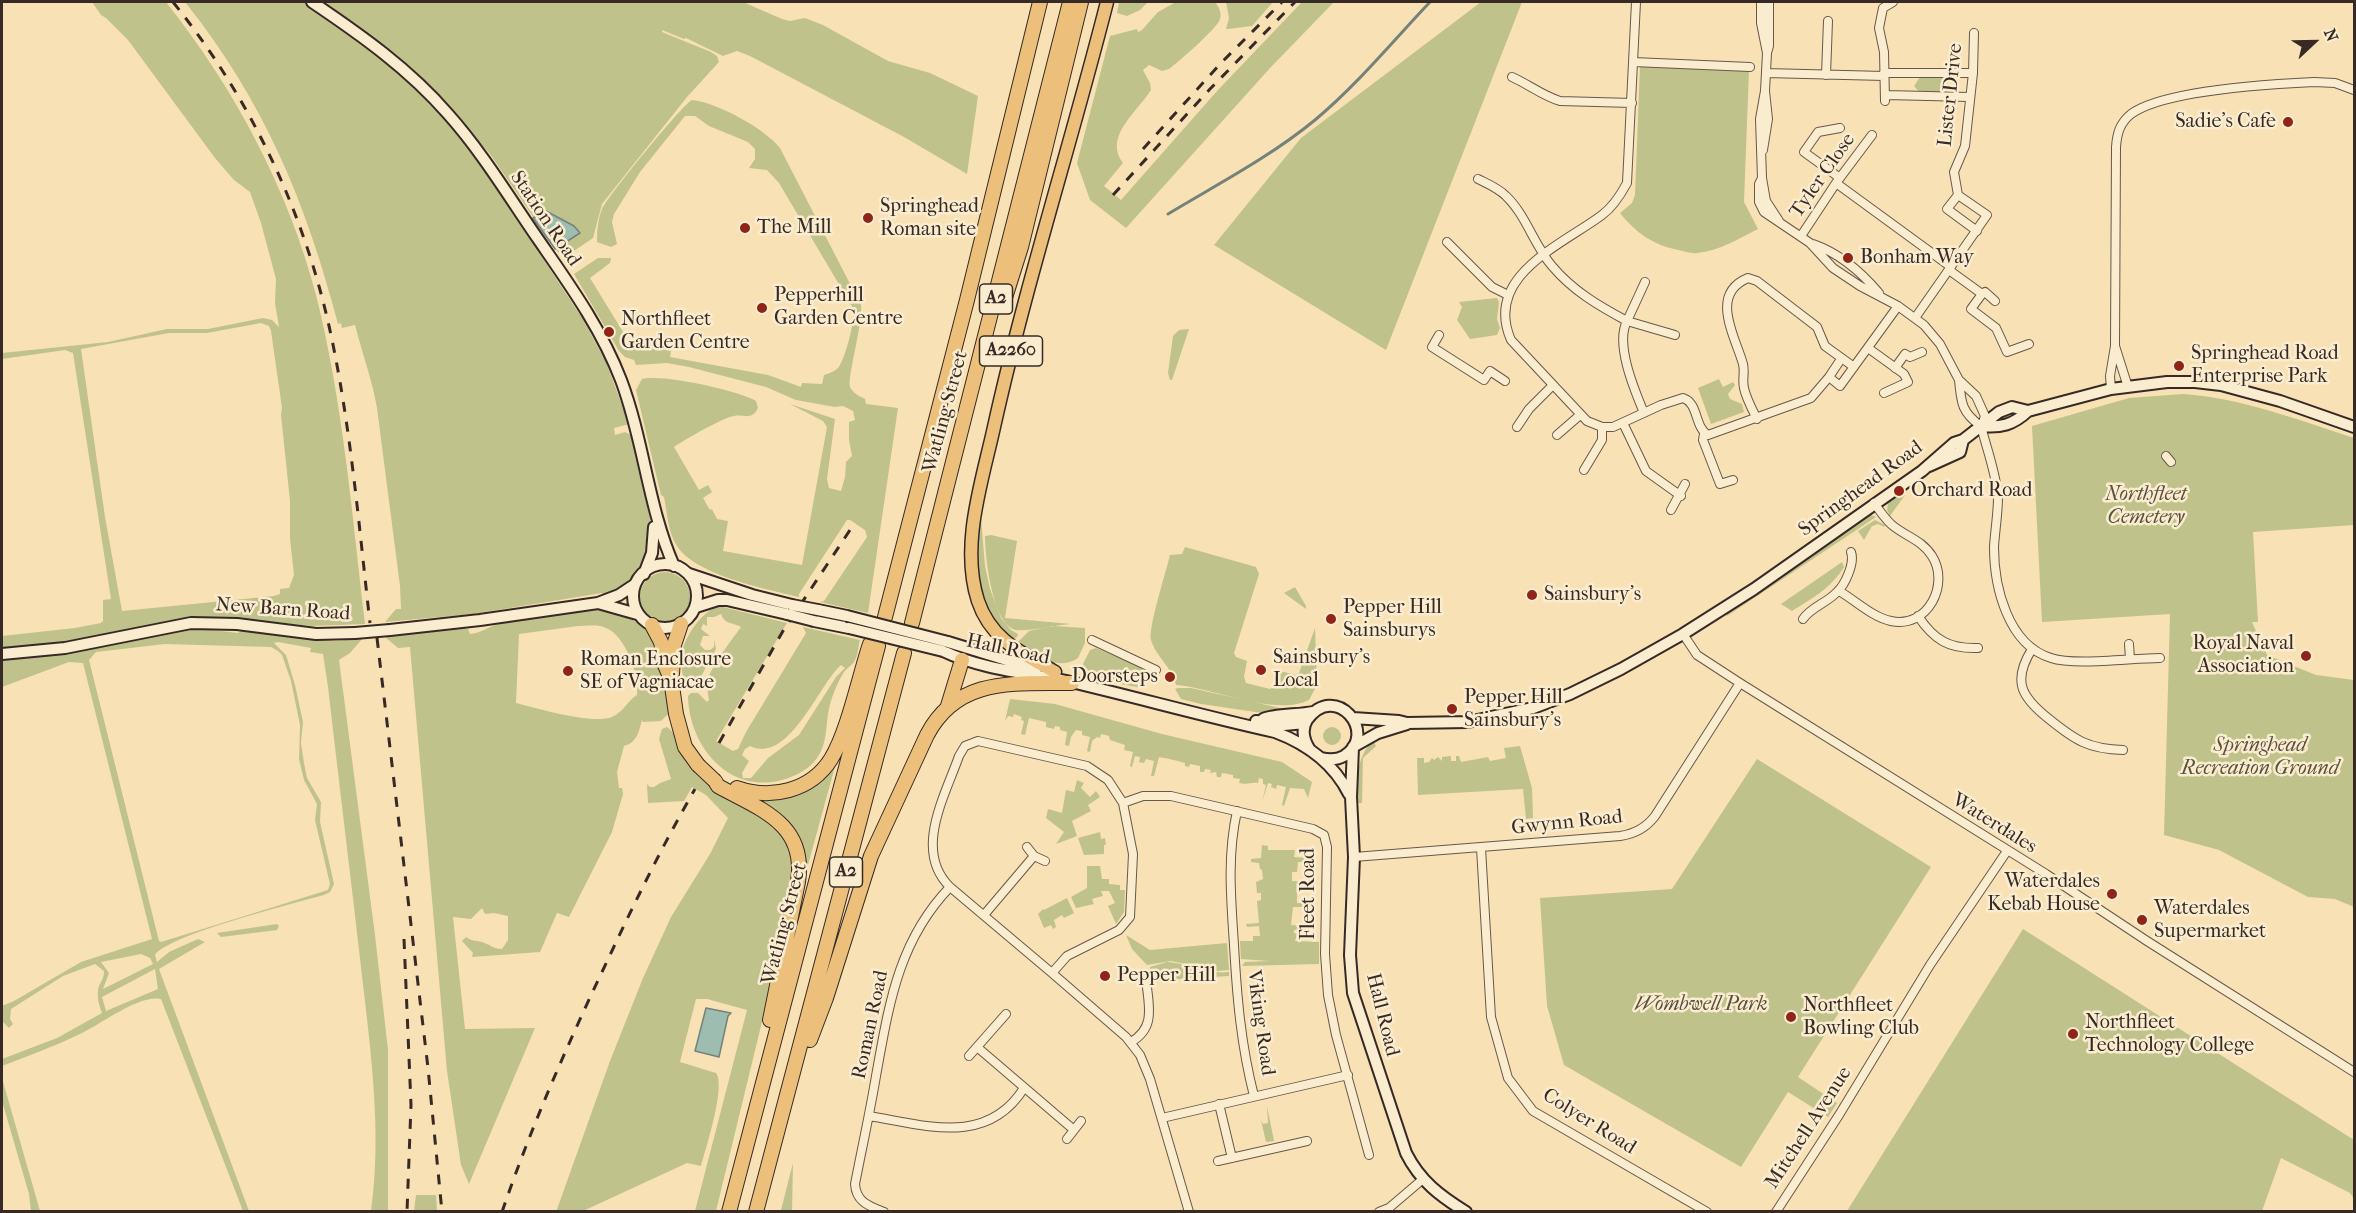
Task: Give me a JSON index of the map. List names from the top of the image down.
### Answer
{
  "streets": {
    "highway": ["A2", "Watling Street"],
    "main road": [
      "Station Road",
      "A2260",
      "Springhead Road",
      "New Barn Road",
      "Hall Road"
    ],
    "street": [
      "Lister Drive",
      "Tyler Close",
      "Gwynn Road",
      "Waterdales",
      "Fleet Road",
      "Viking Road",
      "Roman Road",
      "Colyer Road",
      "Mitchell Avenue"
    ]
  },
  "crossings": [
    ["Station Road", "New Barn Road"],
    ["Station Road", "Hall Road"],
    ["A2260", "Hall Road"],
    ["Watling Street", "Hall Road"],
    ["Springhead Road", "Hall Road"],
    ["Springhead Road", "Waterdales"],
    ["New Barn Road", "Hall Road"],
    ["Hall Road", "Gwynn Road"],
    ["Gwynn Road", "Waterdales"],
    ["Gwynn Road", "Colyer Road"],
    ["Waterdales", "Mitchell Avenue"],
    ["Fleet Road", "Viking Road"]
  ],
  "parks": ["Northfleet Cemetery", "Springhead Recreation Ground", "Wombwell Park"],
  "places": [
    "Sadie's Cafe",
    "Springhead Roman site",
    "The Mill",
    "Bonham Way",
    "Pepperhill Garden Centre",
    "Northfleet Garden Centre",
    "Springhead Road Enterprise Park",
    "Orchard Road",
    "Sainsbury's",
    "Pepper Hill Sainsburys",
    "Royal Naval Association",
    "Sainsbury's Local",
    "Roman Enclosure SE of Vagniacae",
    "Doorsteps",
    "Pepper Hill Sainsbury's",
    "Waterdales Kebab House",
    "Waterdales Supermarket",
    "Pepper Hill",
    "Northfleet Bowling Club",
    "Northfleet Technology College"
  ],
  "north": "right"
}
